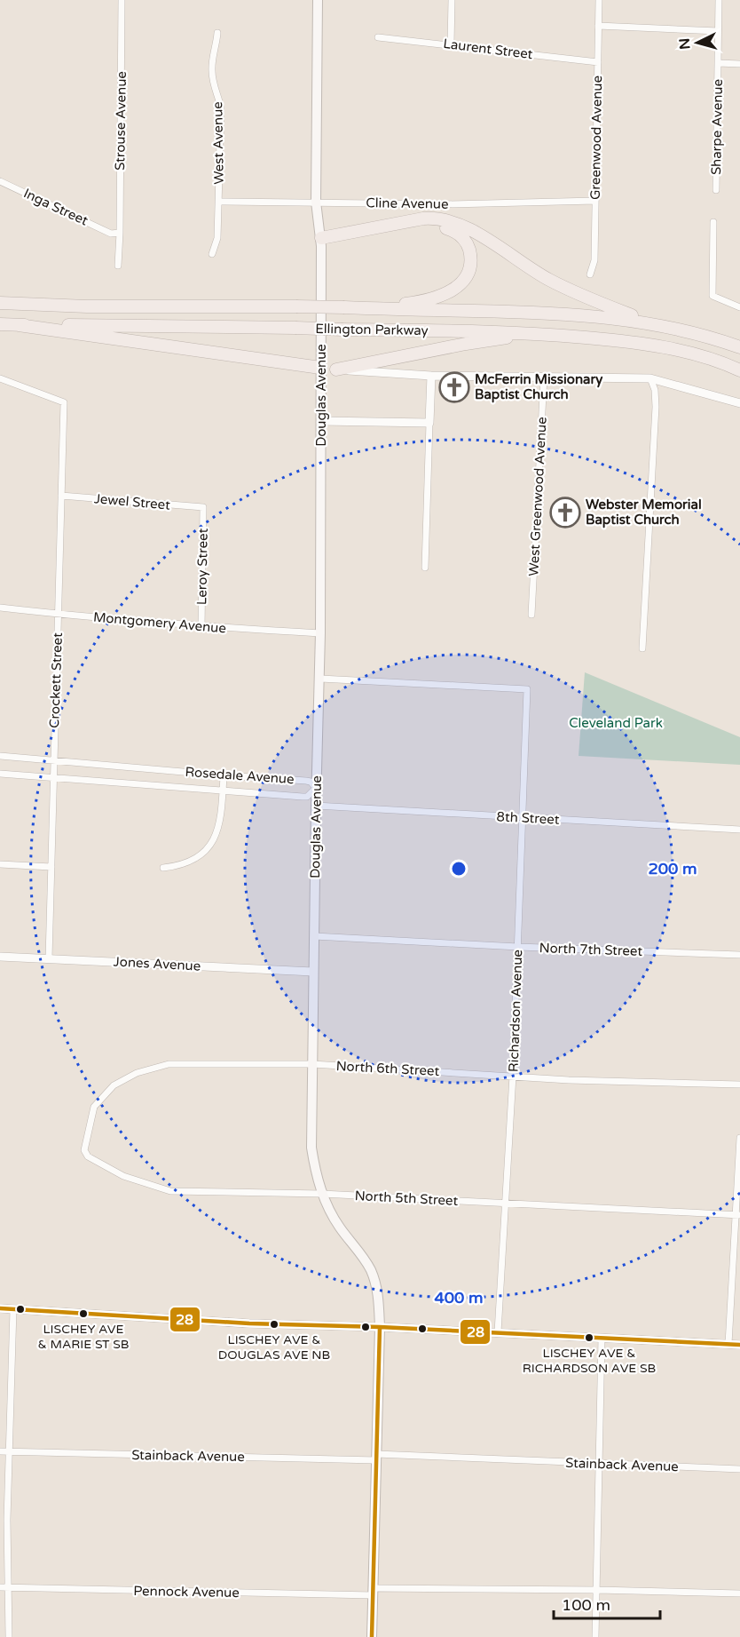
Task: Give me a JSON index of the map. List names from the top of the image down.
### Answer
{
  "streets": {
    "highway": ["Ellington Parkway"],
    "main road": ["Douglas Avenue"],
    "street": [
      "Laurent Street",
      "Strouse Avenue",
      "Sharpe Avenue",
      "Greenwood Avenue",
      "West Avenue",
      "Cline Avenue",
      "Inga Street",
      "West Greenwood Avenue",
      "Jewel Street",
      "Leroy Street",
      "Montgomery Avenue",
      "Crockett Street",
      "Rosedale Avenue",
      "8th Street",
      "North 7th Street",
      "Jones Avenue",
      "Richardson Avenue",
      "North 6th Street",
      "North 5th Street",
      "Stainback Avenue",
      "Pennock Avenue"
    ]
  },
  "crossings": [
    ["Laurent Street", "Greenwood Avenue"],
    ["Strouse Avenue", "Inga Street"],
    ["Greenwood Avenue", "Cline Avenue"],
    ["West Avenue", "Cline Avenue"],
    ["Cline Avenue", "Douglas Avenue"],
    ["Douglas Avenue", "Montgomery Avenue"],
    ["Douglas Avenue", "Rosedale Avenue"],
    ["Douglas Avenue", "8th Street"],
    ["Douglas Avenue", "North 7th Street"],
    ["Douglas Avenue", "Jones Avenue"],
    ["Douglas Avenue", "Richardson Avenue"],
    ["Douglas Avenue", "North 6th Street"],
    ["Douglas Avenue", "North 5th Street"],
    ["Douglas Avenue", "Stainback Avenue"],
    ["Douglas Avenue", "Pennock Avenue"],
    ["Jewel Street", "Leroy Street"],
    ["Jewel Street", "Crockett Street"],
    ["Leroy Street", "Montgomery Avenue"],
    ["Montgomery Avenue", "Crockett Street"],
    ["Crockett Street", "Rosedale Avenue"],
    ["Crockett Street", "Jones Avenue"],
    ["8th Street", "Richardson Avenue"],
    ["North 7th Street", "Richardson Avenue"],
    ["Richardson Avenue", "North 6th Street"],
    ["Richardson Avenue", "North 5th Street"],
    ["North 6th Street", "North 5th Street"]
  ],
  "parks": ["Cleveland Park"],
  "places": {
    "church": ["McFerrin Missionary Baptist Church", "Webster Memorial Baptist Church"],
    "other": ["LISCHEY AVE & MARIE ST SB", "LISCHEY AVE & DOUGLAS AVE NB", "LISCHEY AVE & RICHARDSON AVE SB"]
  },
  "lines": ["transit line 28"],
  "scale_bar": "100 m",
  "north": "left",
  "rings": ["200 m", "400 m"]
}
